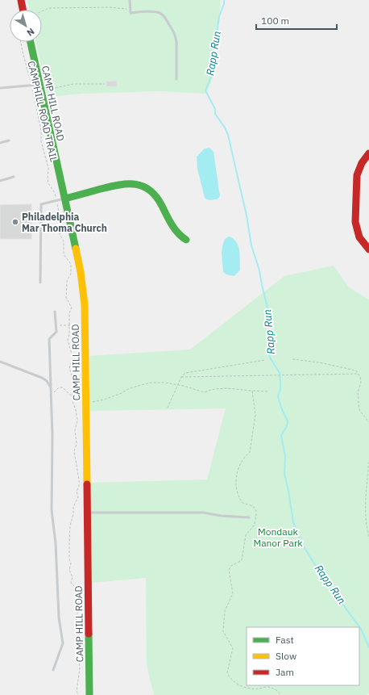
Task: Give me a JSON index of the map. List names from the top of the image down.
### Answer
{
  "streets": {
    "street": ["CAMP HILL ROAD"],
    "path": ["CAMPHILL ROAD TRAIL"]
  },
  "water": ["Rapp Run"],
  "parks": ["Mondauk Manor Park"],
  "places": ["Philadelphia Mar Thoma Church"],
  "legend": ["Fast", "Slow", "Jam"],
  "scale_bar": "100 m",
  "north": "bottom right"
}
